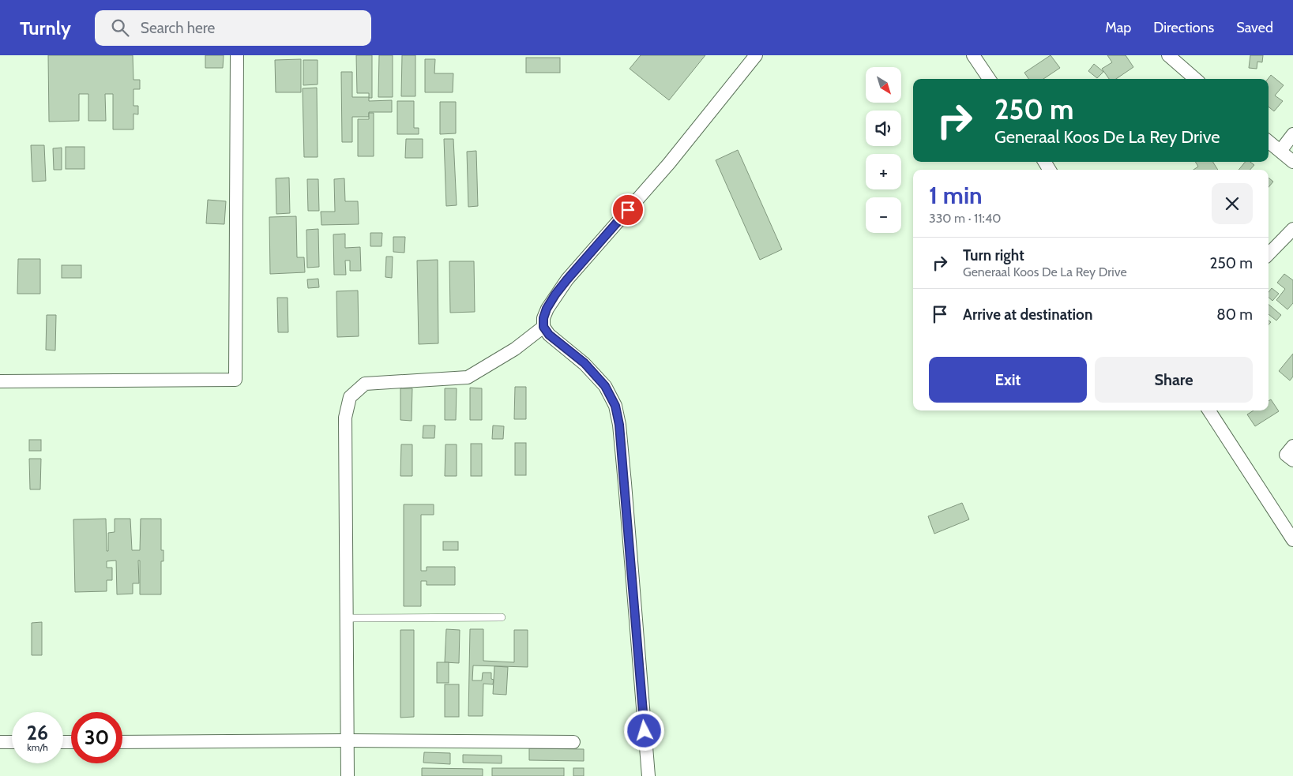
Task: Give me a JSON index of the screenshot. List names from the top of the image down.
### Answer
{
  "north": "bottom right",
  "page": {
    "header": "Turnly",
    "search": "Search here",
    "nav": ["Map", "Directions", "Saved"],
    "map_buttons": ["+", "−"],
    "turn": ["250 m", "Generaal Koos De La Rey Drive"],
    "heading": ["1 min", "330 m · 11:40"],
    "list": [
      {
        "name": "Turn right",
        "note": "Generaal Koos De La Rey Drive",
        "value": "250 m"
      },
      {
        "name": "Arrive at destination",
        "value": "80 m"
      }
    ],
    "buttons": ["Exit", "Share"],
    "speed": "26 km/h",
    "limit": "30"
  }
}
